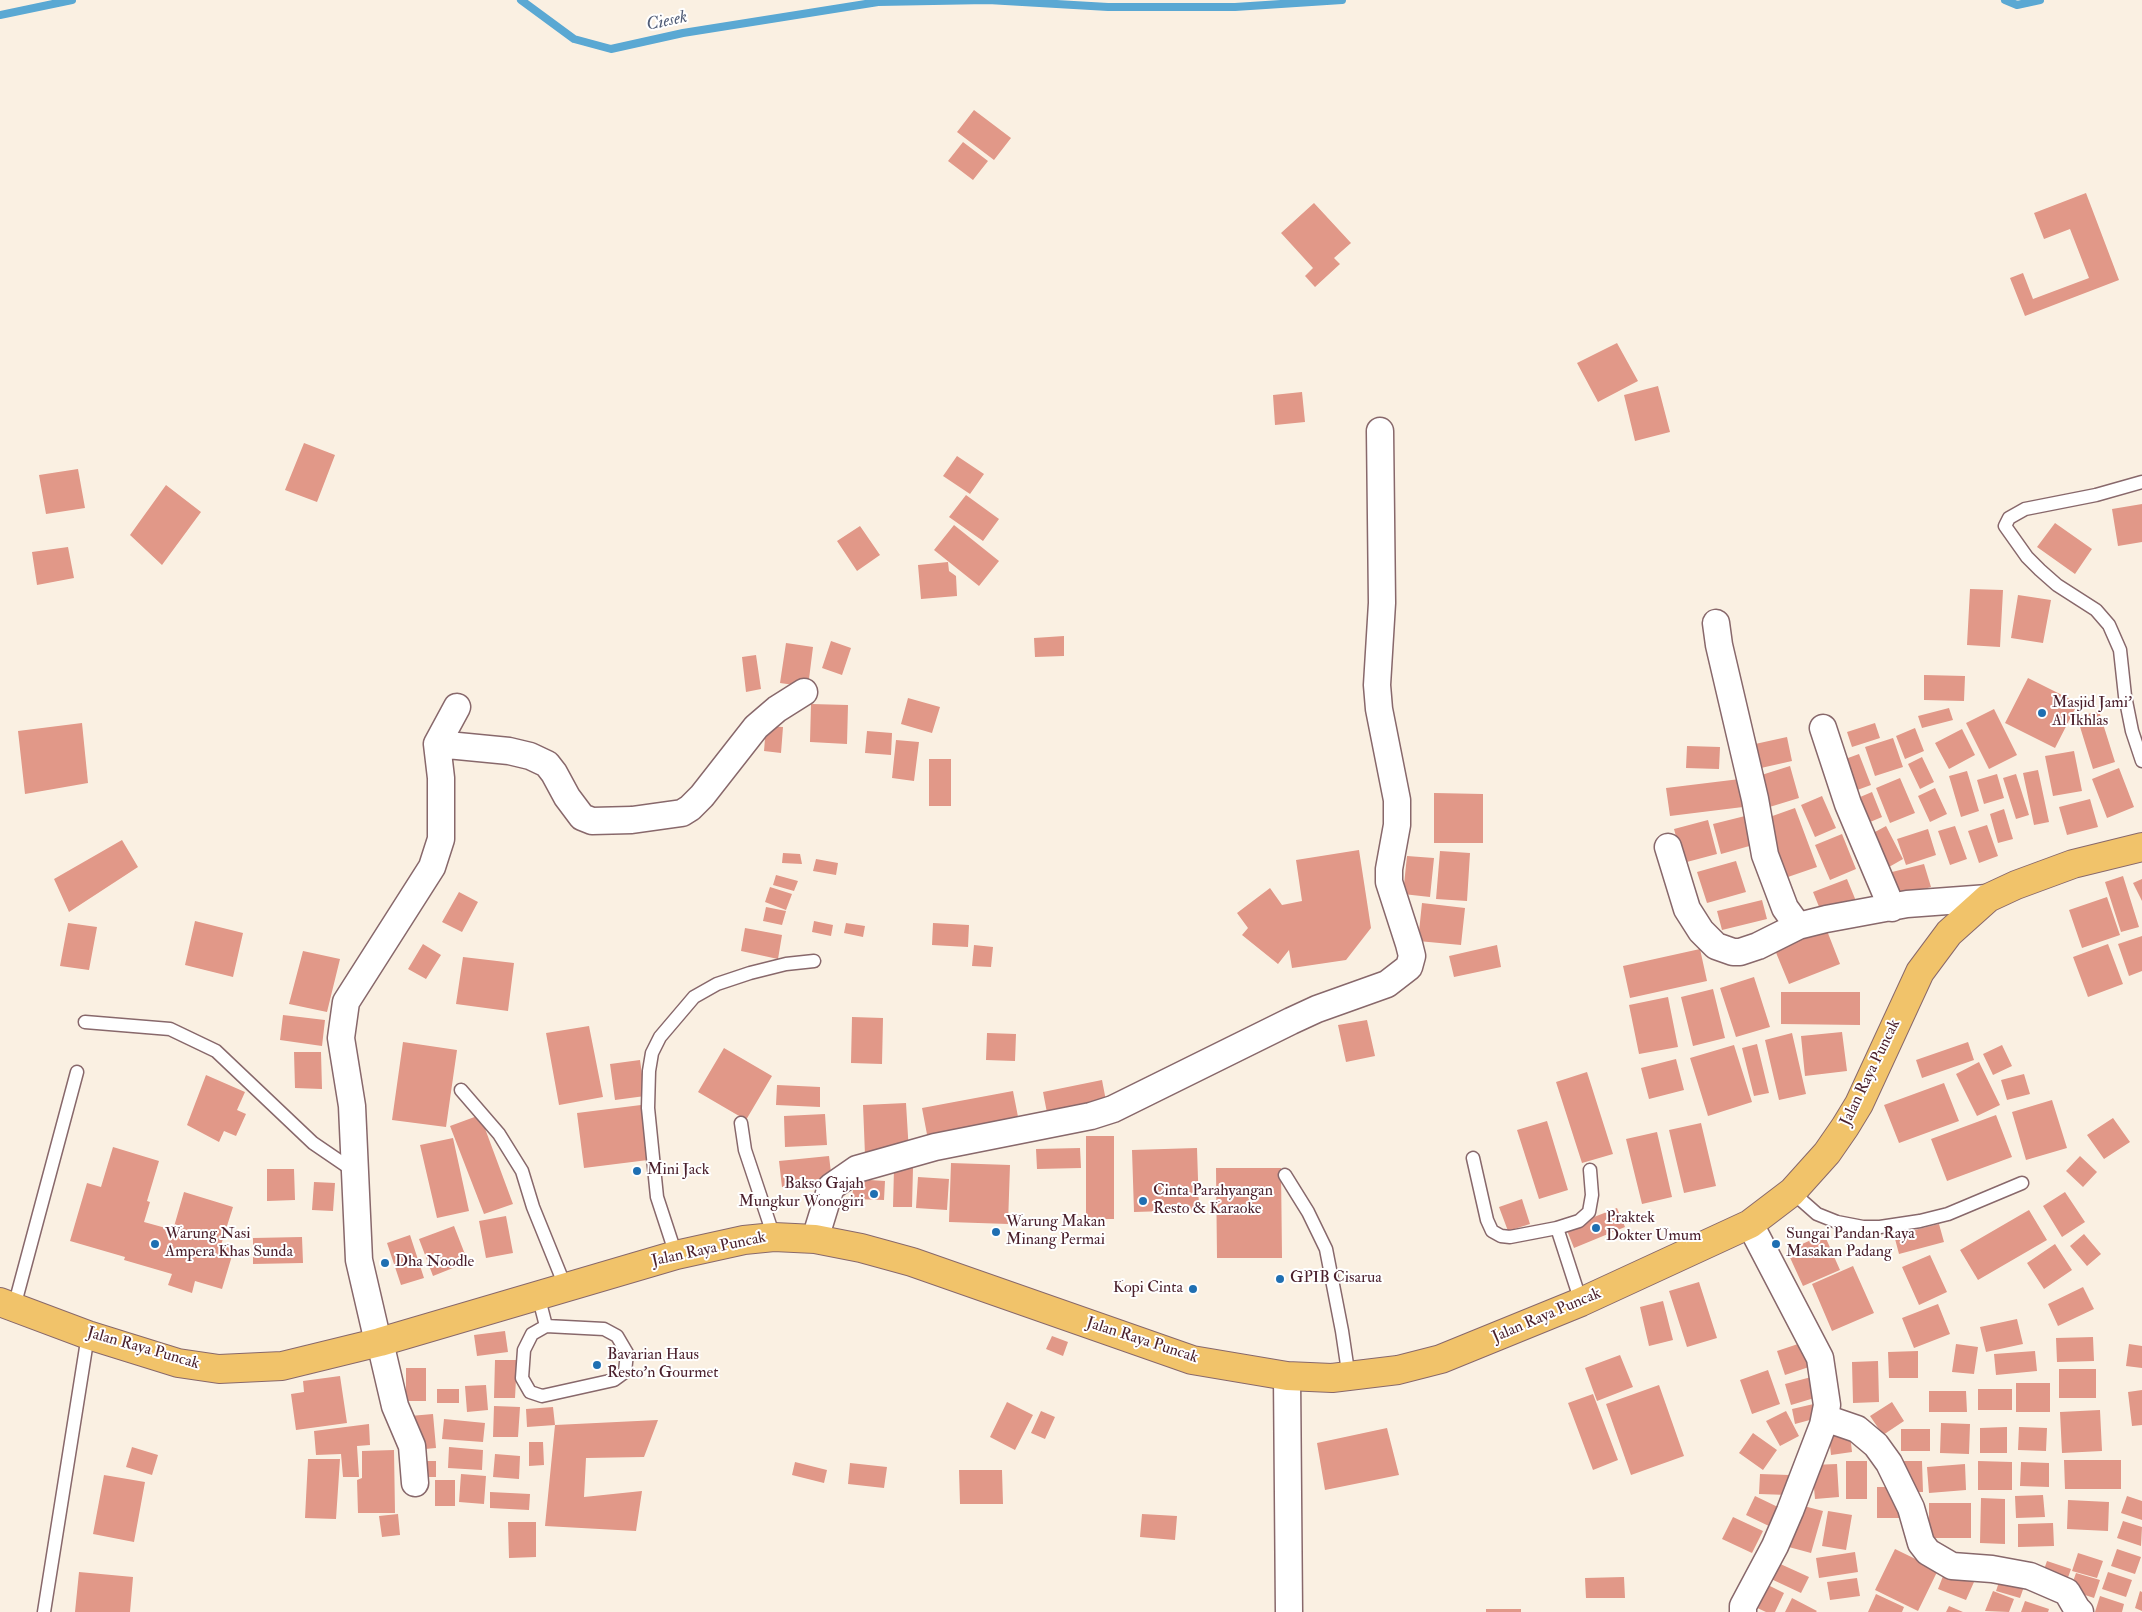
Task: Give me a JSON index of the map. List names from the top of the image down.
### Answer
{
  "streets": {
    "highway": ["Jalan Raya Puncak"]
  },
  "water": ["Ciesek"],
  "places": [
    "Masjid Jami' Al Ikhlas",
    "Mini Jack",
    "Bakso Gajah Mungkur Wonogiri",
    "Cinta Parahyangan Resto & Karaoke",
    "Praktek Dokter Umum",
    "Warung Makan Minang Permai",
    "Warung Nasi Ampera Khas Sunda",
    "Sungai Pandan Raya Masakan Padang",
    "Dha Noodle",
    "GPIB Cisarua",
    "Kopi Cinta",
    "Bavarian Haus Resto'n Gourmet"
  ]
}
